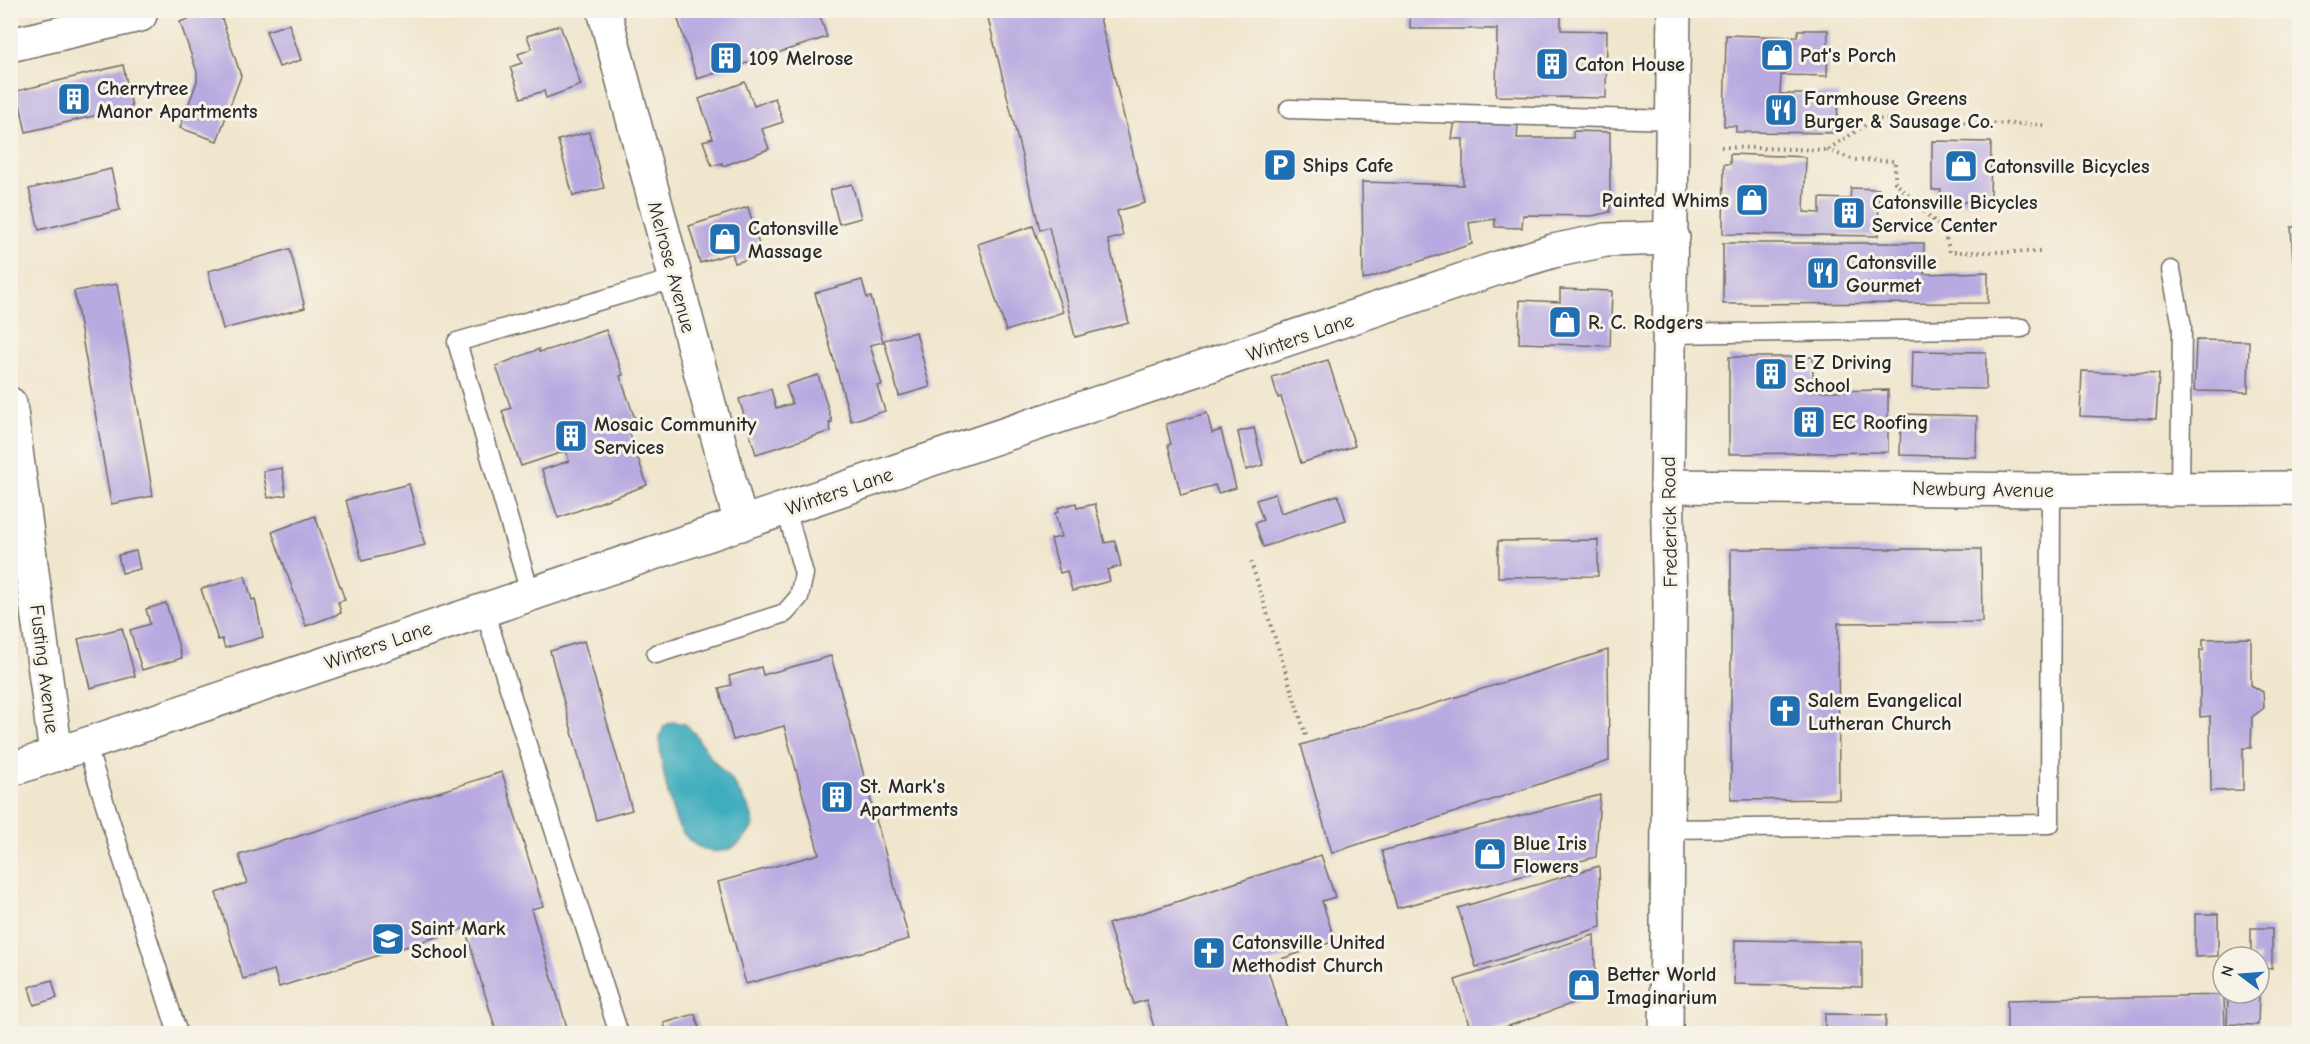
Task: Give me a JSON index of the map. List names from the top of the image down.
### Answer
{
  "streets": {
    "street": [
      "Melrose Avenue",
      "Winters Lane",
      "Newburg Avenue",
      "Frederick Road",
      "Fusting Avenue"
    ]
  },
  "crossings": [
    ["Melrose Avenue", "Winters Lane"],
    ["Winters Lane", "Frederick Road"],
    ["Winters Lane", "Fusting Avenue"],
    ["Newburg Avenue", "Frederick Road"]
  ],
  "places": {
    "shop": [
      "Pat's Porch",
      "Catonsville Bicycles",
      "Painted Whims",
      "Catonsville Massage",
      "R. C. Rodgers",
      "Blue Iris Flowers",
      "Better World Imaginarium"
    ],
    "building": [
      "109 Melrose",
      "Caton House",
      "Cherrytree Manor Apartments",
      "Catonsville Bicycles Service Center",
      "E Z Driving School",
      "EC Roofing",
      "Mosaic Community Services",
      "St. Mark's Apartments"
    ],
    "restaurant": ["Farmhouse Greens Burger & Sausage Co.", "Catonsville Gourmet"],
    "parking": ["Ships Cafe"],
    "church": ["Salem Evangelical Lutheran Church", "Catonsville United Methodist Church"],
    "school or university": ["Saint Mark School"]
  },
  "north": "left"
}
